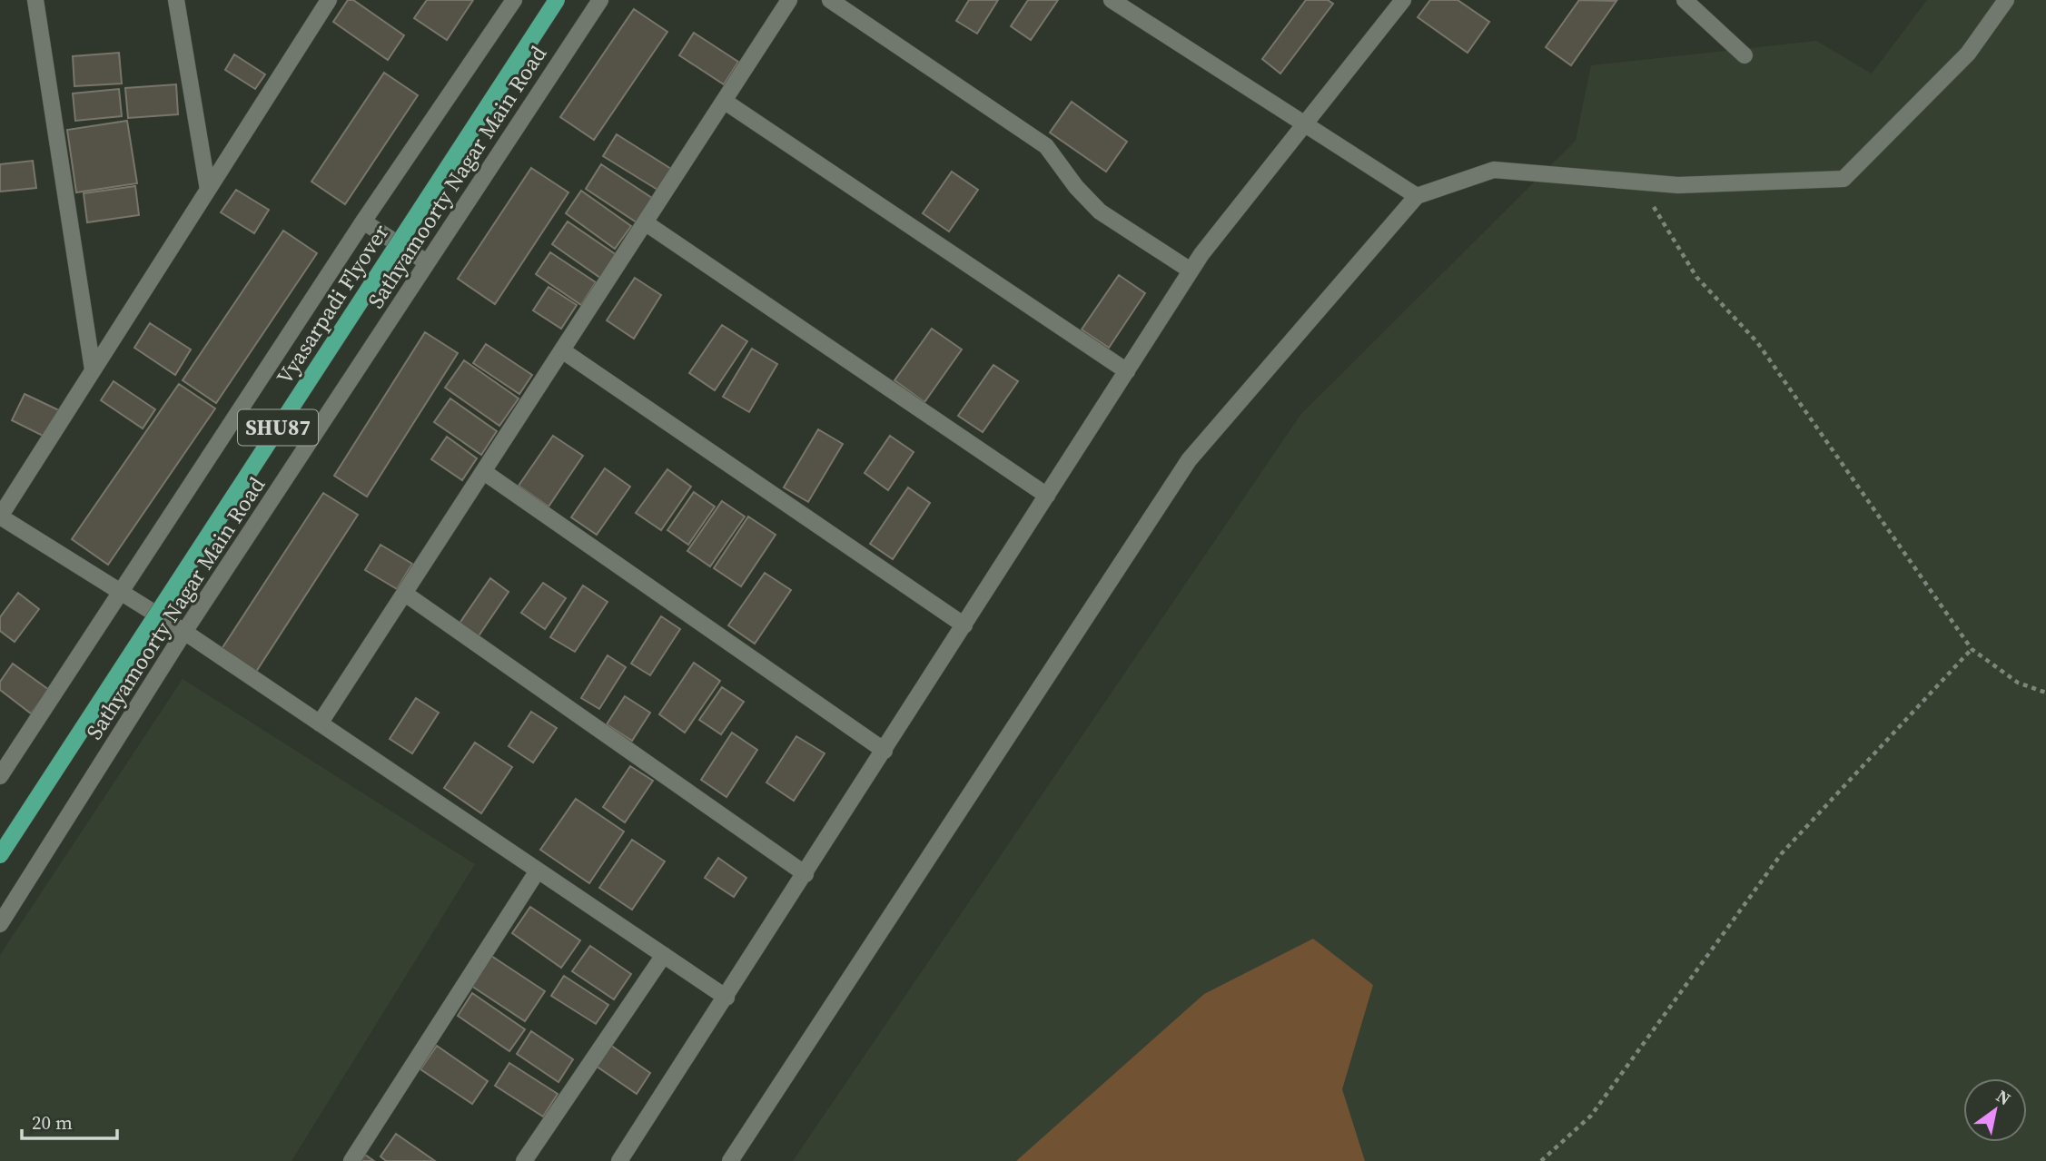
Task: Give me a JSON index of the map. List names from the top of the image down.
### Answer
{
  "streets": {
    "main road": ["Vyasarpadi Flyover", "SHU87"],
    "street": ["Sathyamoorty Nagar Main Road"]
  },
  "scale_bar": "20 m",
  "north": "top right"
}
